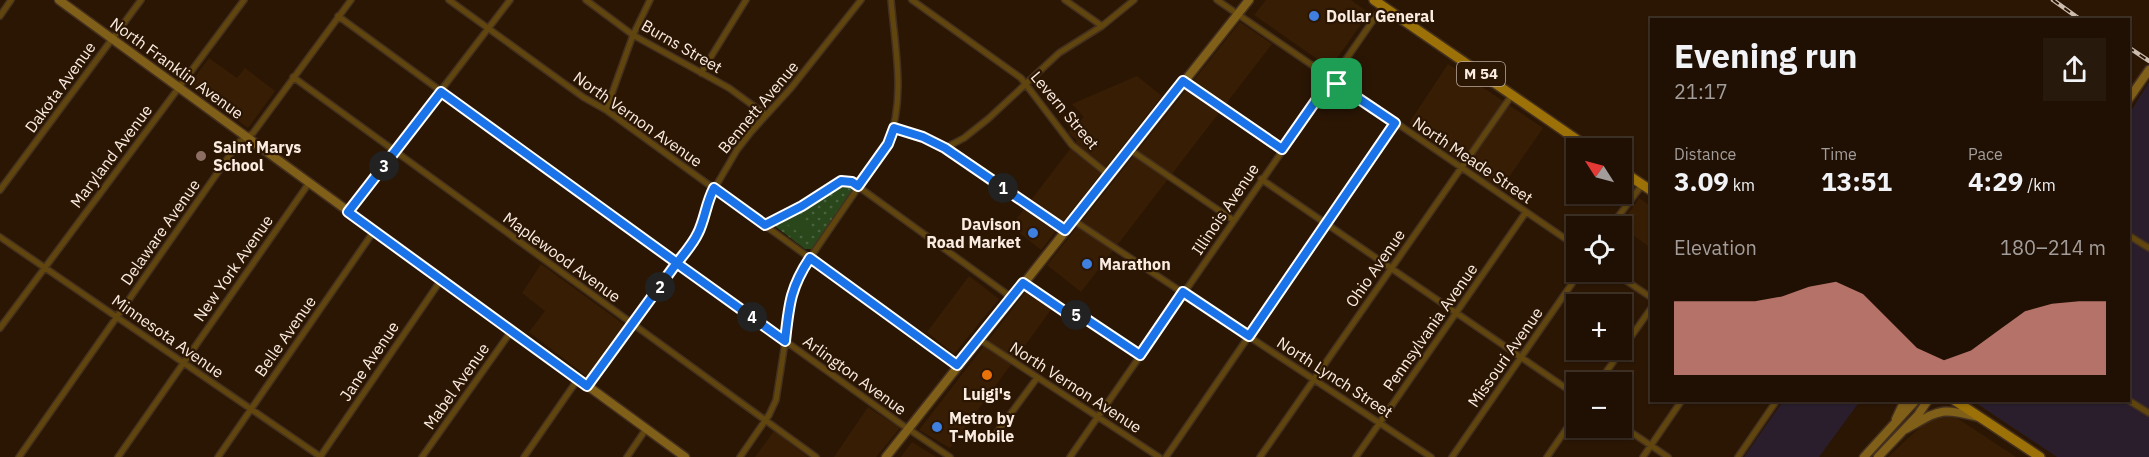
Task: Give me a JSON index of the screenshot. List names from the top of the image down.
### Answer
{
  "streets": {
    "main road": ["M 54"],
    "street": [
      "Burns Street",
      "North Franklin Avenue",
      "Dakota Avenue",
      "Bennett Avenue",
      "Levern Street",
      "North Vernon Avenue",
      "Maryland Avenue",
      "North Meade Street",
      "Illinois Avenue",
      "Delaware Avenue",
      "Maplewood Avenue",
      "New York Avenue",
      "Ohio Avenue",
      "Pennsylvania Avenue",
      "Minnesota Avenue",
      "Belle Avenue",
      "Missouri Avenue",
      "Jane Avenue",
      "Arlington Avenue",
      "North Lynch Street",
      "Mabel Avenue"
    ]
  },
  "crossings": [
    ["Burns Street", "Bennett Avenue"],
    ["North Franklin Avenue", "Dakota Avenue"],
    ["North Franklin Avenue", "Bennett Avenue"],
    ["North Franklin Avenue", "Maryland Avenue"],
    ["North Franklin Avenue", "Delaware Avenue"],
    ["North Franklin Avenue", "New York Avenue"],
    ["North Franklin Avenue", "Belle Avenue"],
    ["North Franklin Avenue", "Jane Avenue"],
    ["North Franklin Avenue", "Mabel Avenue"],
    ["M 54", "Illinois Avenue"],
    ["M 54", "Ohio Avenue"],
    ["Bennett Avenue", "North Vernon Avenue"],
    ["Bennett Avenue", "Maplewood Avenue"],
    ["Bennett Avenue", "Arlington Avenue"],
    ["North Vernon Avenue", "Illinois Avenue"],
    ["Maryland Avenue", "Minnesota Avenue"],
    ["North Meade Street", "Illinois Avenue"],
    ["North Meade Street", "Ohio Avenue"],
    ["North Meade Street", "Pennsylvania Avenue"],
    ["Illinois Avenue", "North Lynch Street"],
    ["Delaware Avenue", "Maplewood Avenue"],
    ["Delaware Avenue", "Minnesota Avenue"],
    ["Delaware Avenue", "Arlington Avenue"],
    ["New York Avenue", "Minnesota Avenue"],
    ["Ohio Avenue", "North Lynch Street"],
    ["Pennsylvania Avenue", "North Lynch Street"],
    ["Minnesota Avenue", "Belle Avenue"],
    ["Minnesota Avenue", "Jane Avenue"]
  ],
  "places": [
    "Dollar General",
    "Saint Marys School",
    "Davison Road Market",
    "Marathon",
    "Luigi's",
    "Metro by T-Mobile"
  ],
  "north": "top left",
  "page": {
    "heading": ["Evening run", "21:17"],
    "stats": [
      ["Distance", "3.09 km"],
      ["Time", "13:51"],
      ["Pace", "4:29 /km"]
    ],
    "map_buttons": ["+", "−"],
    "pins": [
      "3",
      "1",
      "2",
      "5",
      "4"
    ],
    "chart": ["Elevation", "180–214 m"]
  }
}
